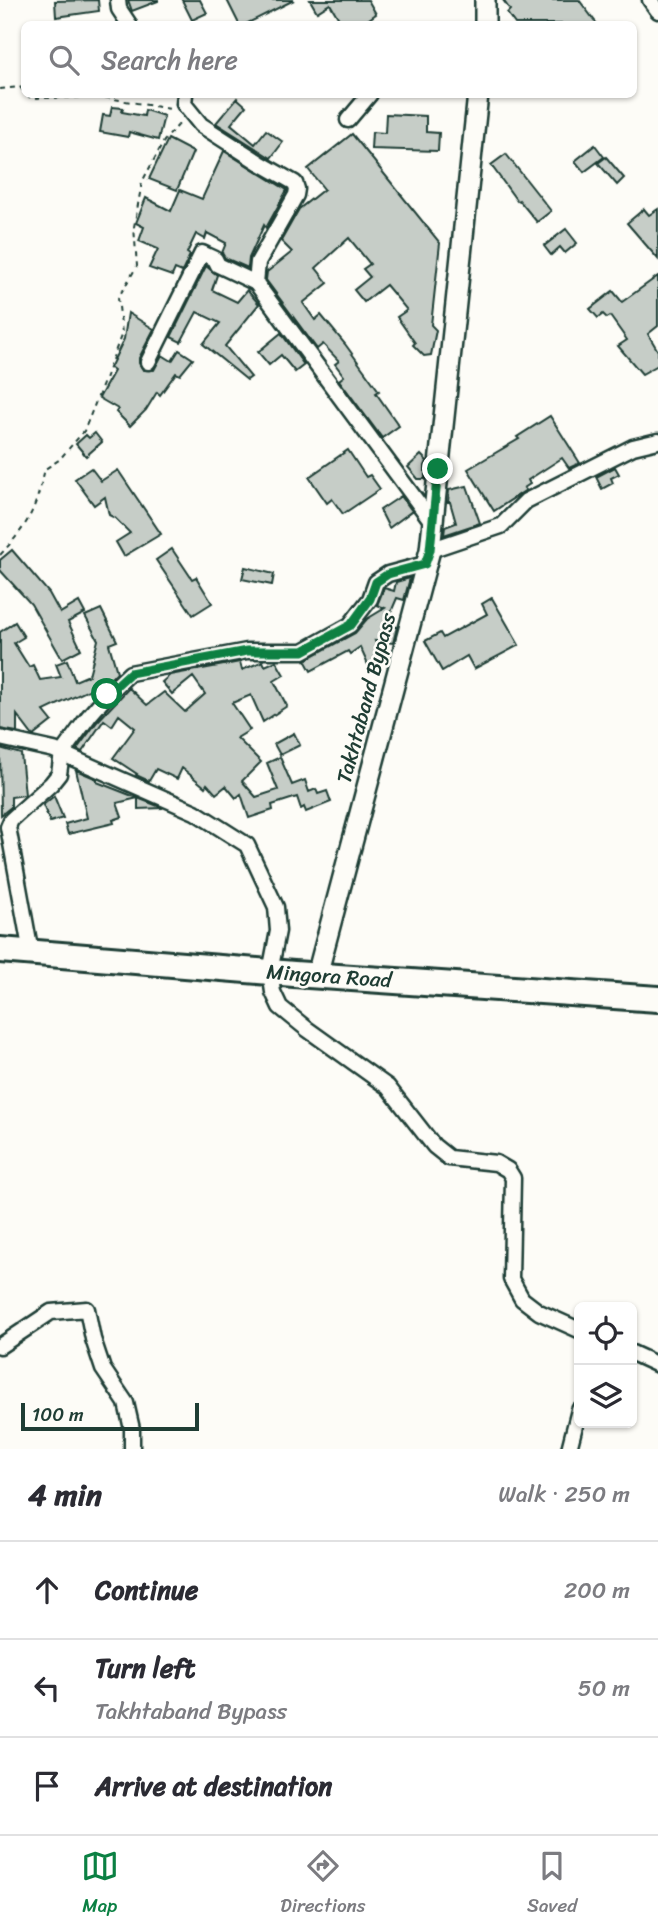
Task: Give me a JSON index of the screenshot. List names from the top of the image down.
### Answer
{
  "streets": {
    "highway": ["Mingora Road"],
    "main road": ["Takhtaband Bypass"]
  },
  "crossings": [
    ["Takhtaband Bypass", "Mingora Road"]
  ],
  "scale_bar": "100 m",
  "page": {
    "search": "Search here",
    "scale": "100 m",
    "heading": ["4 min", "Walk · 250 m"],
    "list": [
      ["Continue", "200 m"],
      ["Turn left", "Takhtaband Bypass", "50 m"],
      "Arrive at destination"
    ],
    "nav": ["Map", "Directions", "Saved"]
  }
}
